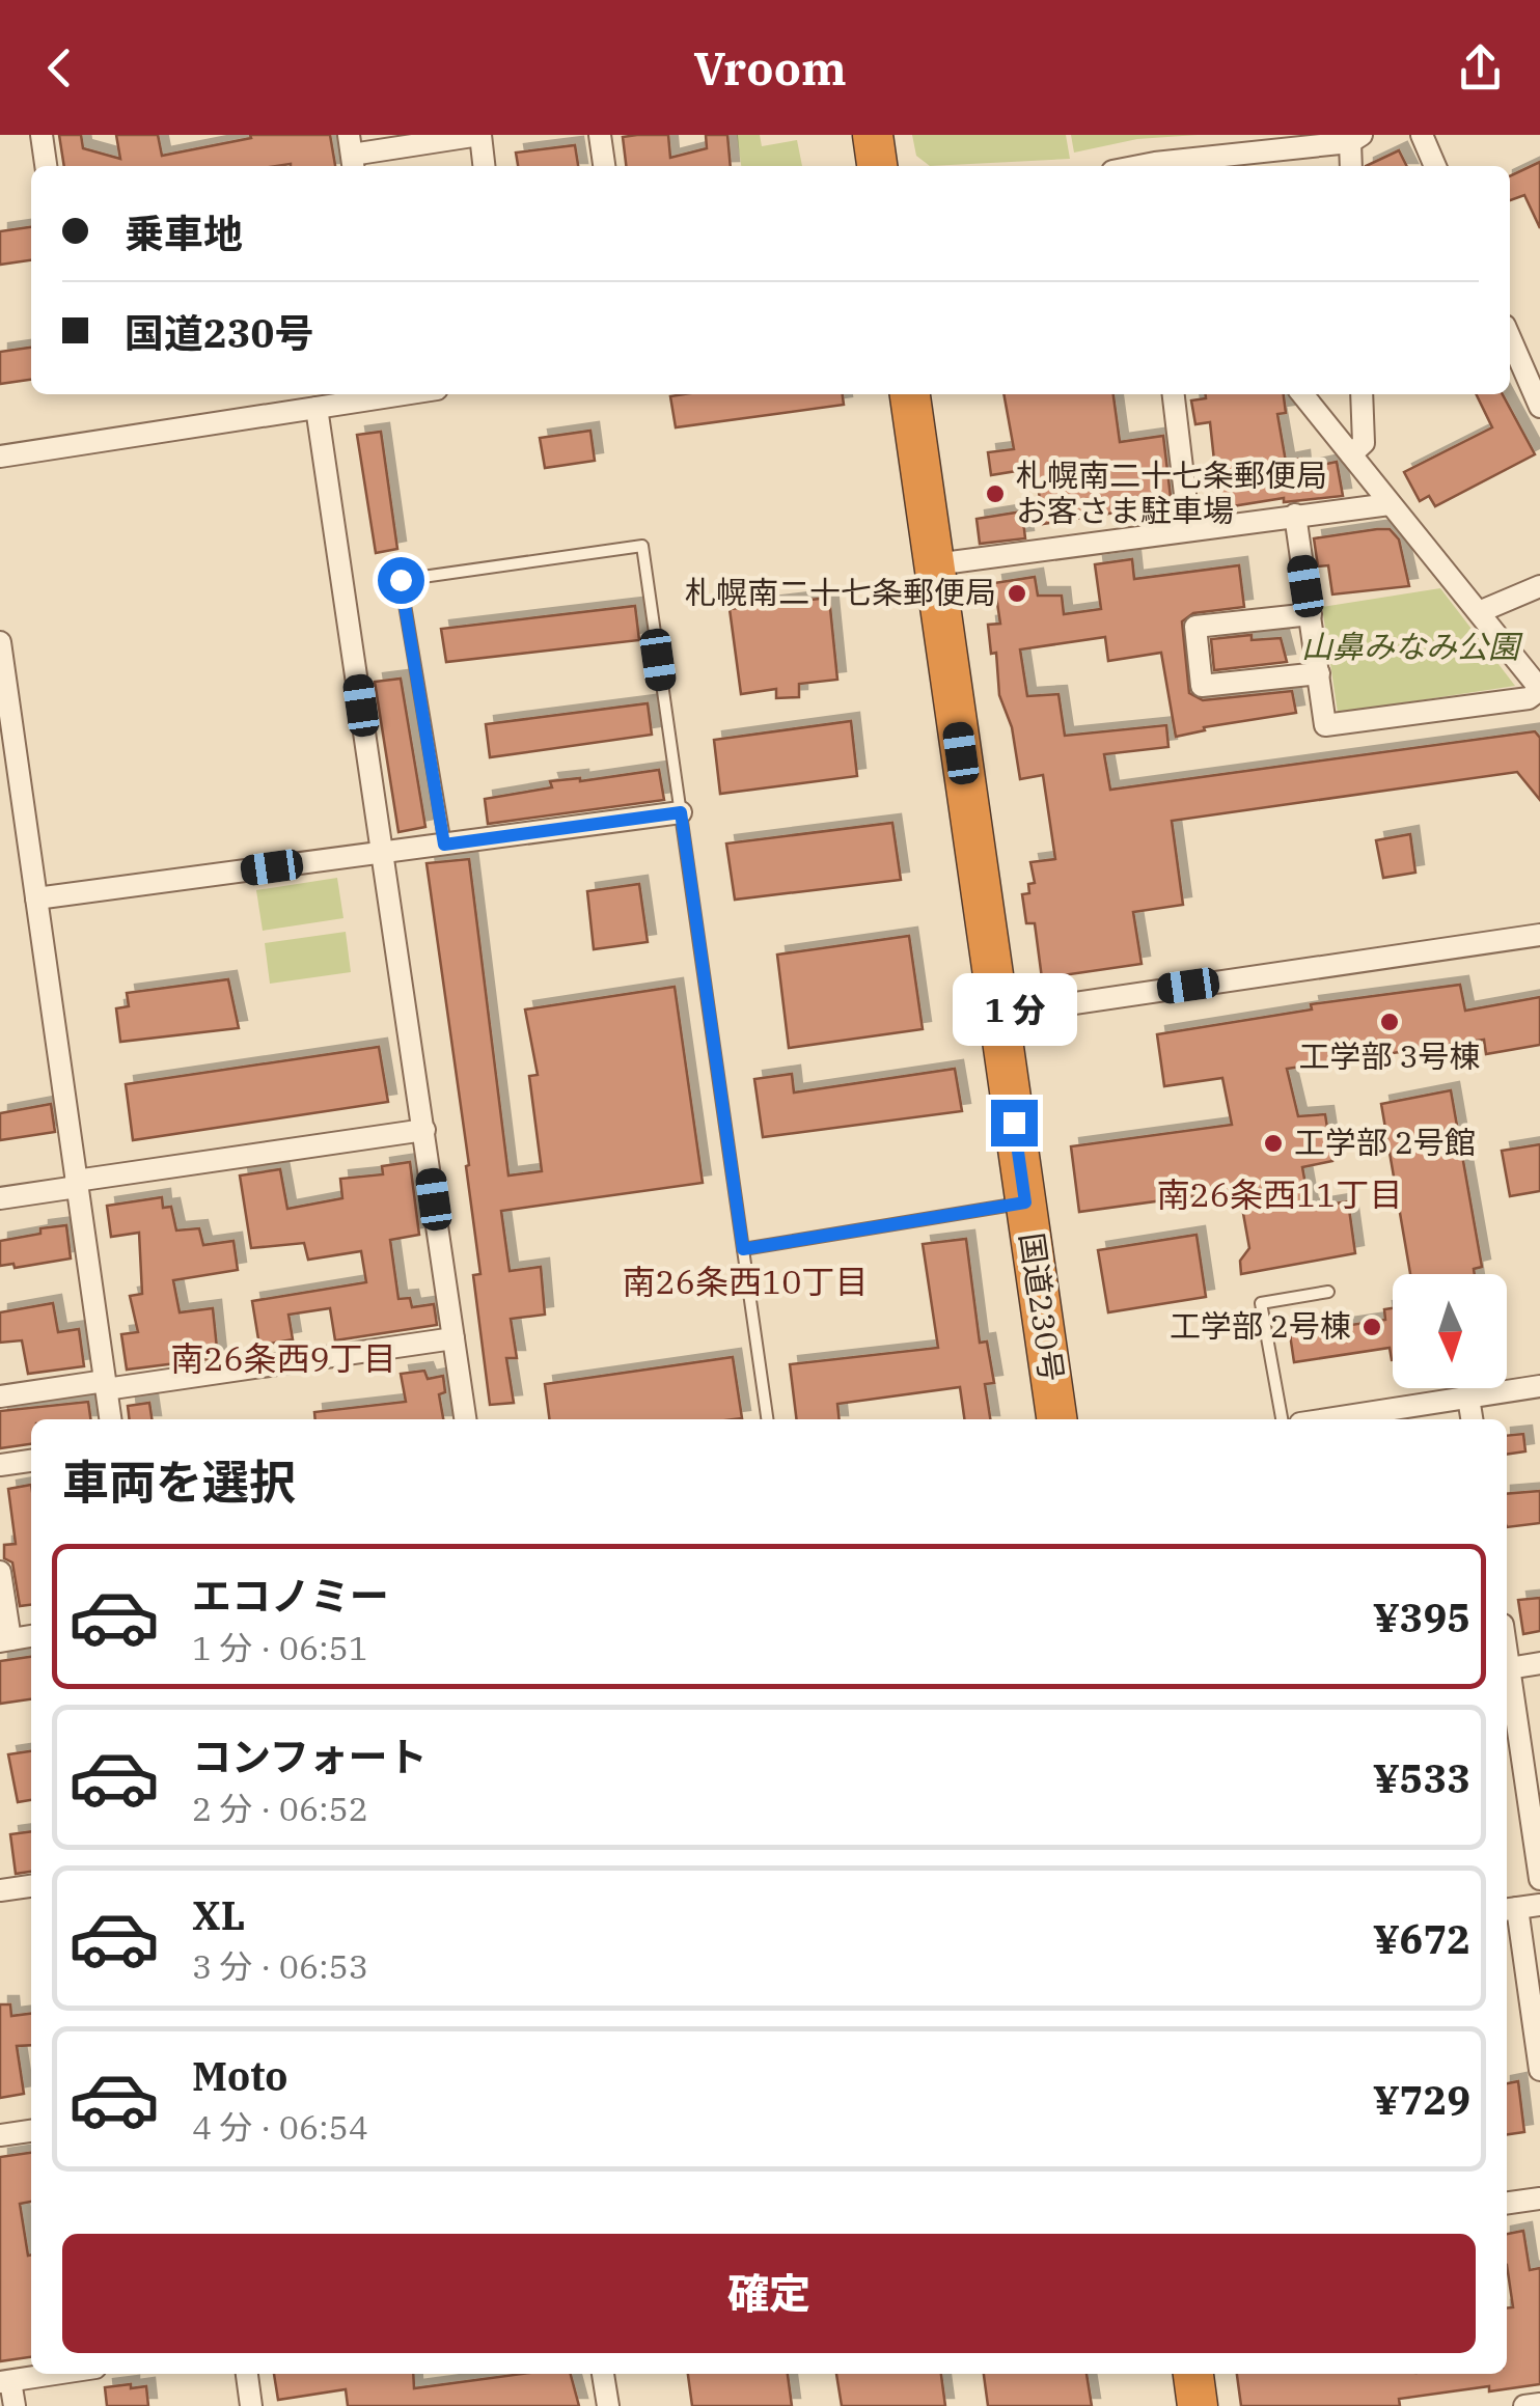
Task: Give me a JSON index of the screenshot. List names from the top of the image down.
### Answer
{
  "streets": {
    "highway": ["国道230号"]
  },
  "districts": ["南26条西11丁目", "南26条西10丁目", "南26条西9丁目"],
  "parks": ["山鼻みなみ公園"],
  "places": [
    "札幌南二十七条郵便局 お客さま駐車場",
    "札幌南二十七条郵便局",
    "工学部 3号棟",
    "工学部 2号館",
    "工学部 2号棟"
  ],
  "north": "bottom",
  "page": {
    "header": "Vroom",
    "banner": ["乗車地", "国道230号"],
    "bubble": "1 分",
    "heading": "車両を選択",
    "list": [
      {
        "name": "エコノミー",
        "note": "1 分 · 06:51",
        "value": "¥395"
      },
      {
        "name": "コンフォート",
        "note": "2 分 · 06:52",
        "value": "¥533"
      },
      {
        "name": "XL",
        "note": "3 分 · 06:53",
        "value": "¥672"
      },
      {
        "name": "Moto",
        "note": "4 分 · 06:54",
        "value": "¥729"
      }
    ],
    "buttons": "確定"
  }
}
